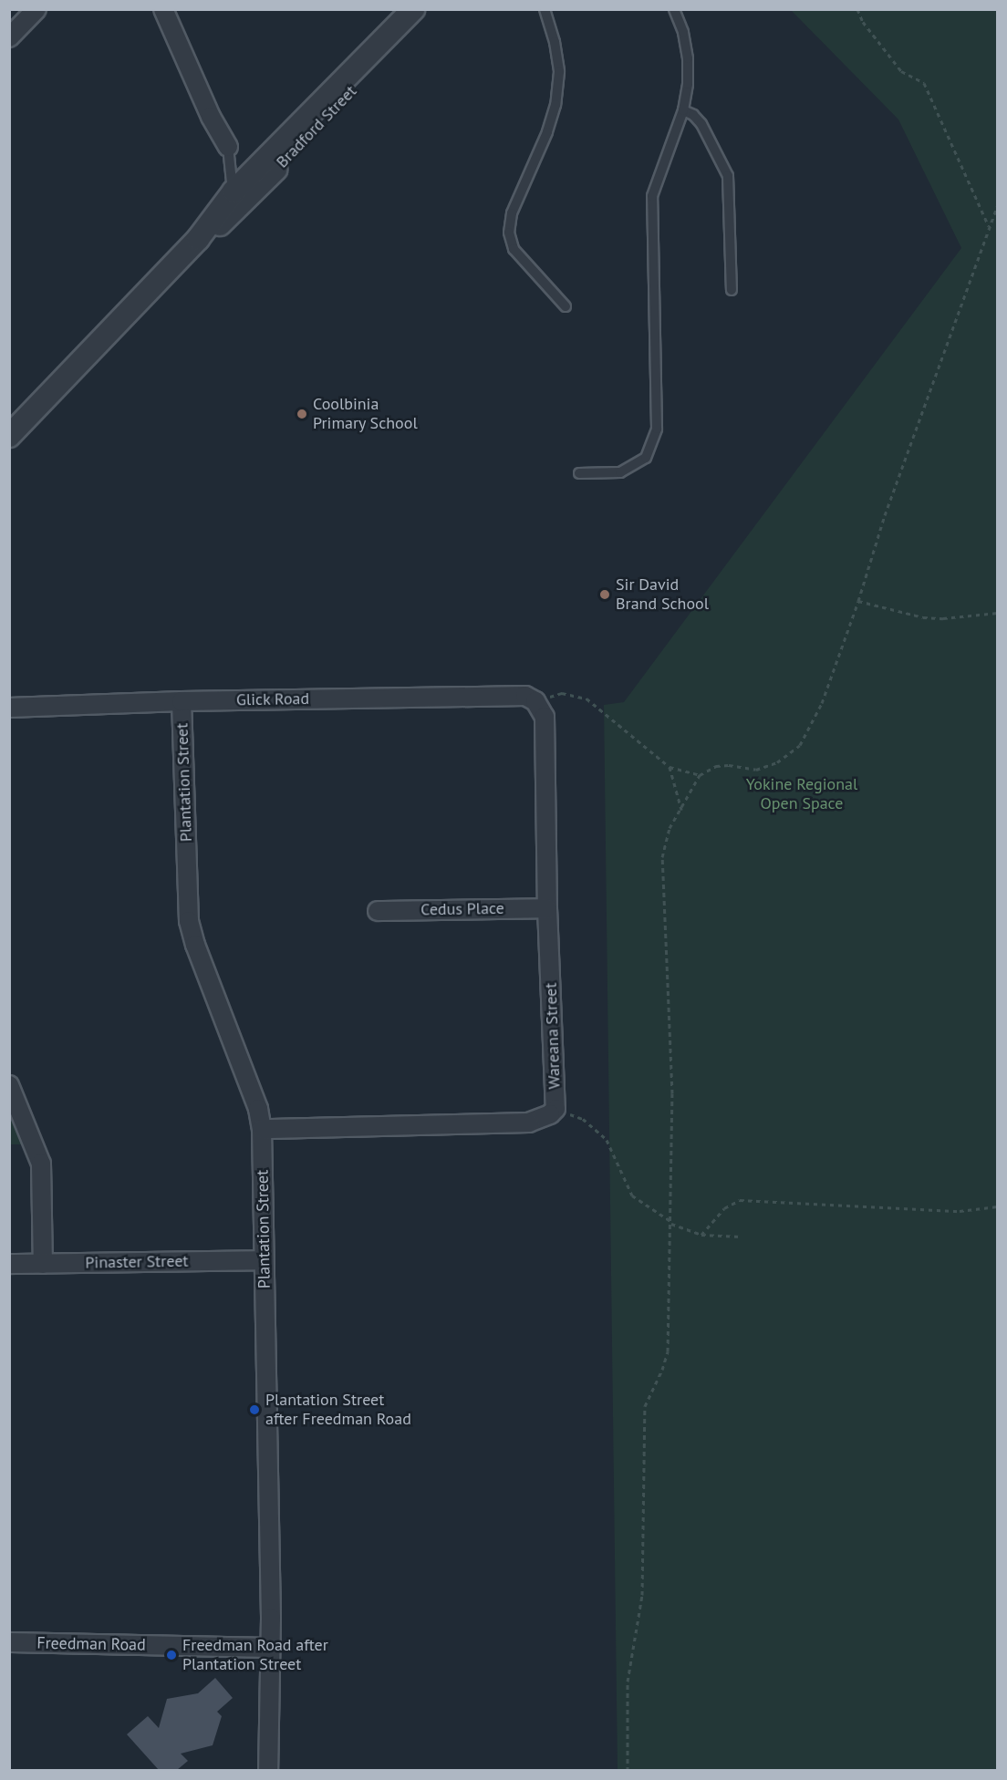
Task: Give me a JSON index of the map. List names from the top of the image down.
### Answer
{
  "streets": {
    "street": [
      "Bradford Street",
      "Glick Road",
      "Plantation Street",
      "Cedus Place",
      "Wareana Street",
      "Pinaster Street",
      "Freedman Road"
    ]
  },
  "crossings": [
    ["Glick Road", "Plantation Street"],
    ["Glick Road", "Wareana Street"],
    ["Plantation Street", "Wareana Street"],
    ["Plantation Street", "Pinaster Street"],
    ["Plantation Street", "Freedman Road"],
    ["Cedus Place", "Wareana Street"]
  ],
  "parks": ["Yokine Regional Open Space"],
  "places": [
    "Coolbinia Primary School",
    "Sir David Brand School",
    "Plantation Street after Freedman Road",
    "Freedman Road after Plantation Street"
  ]
}
